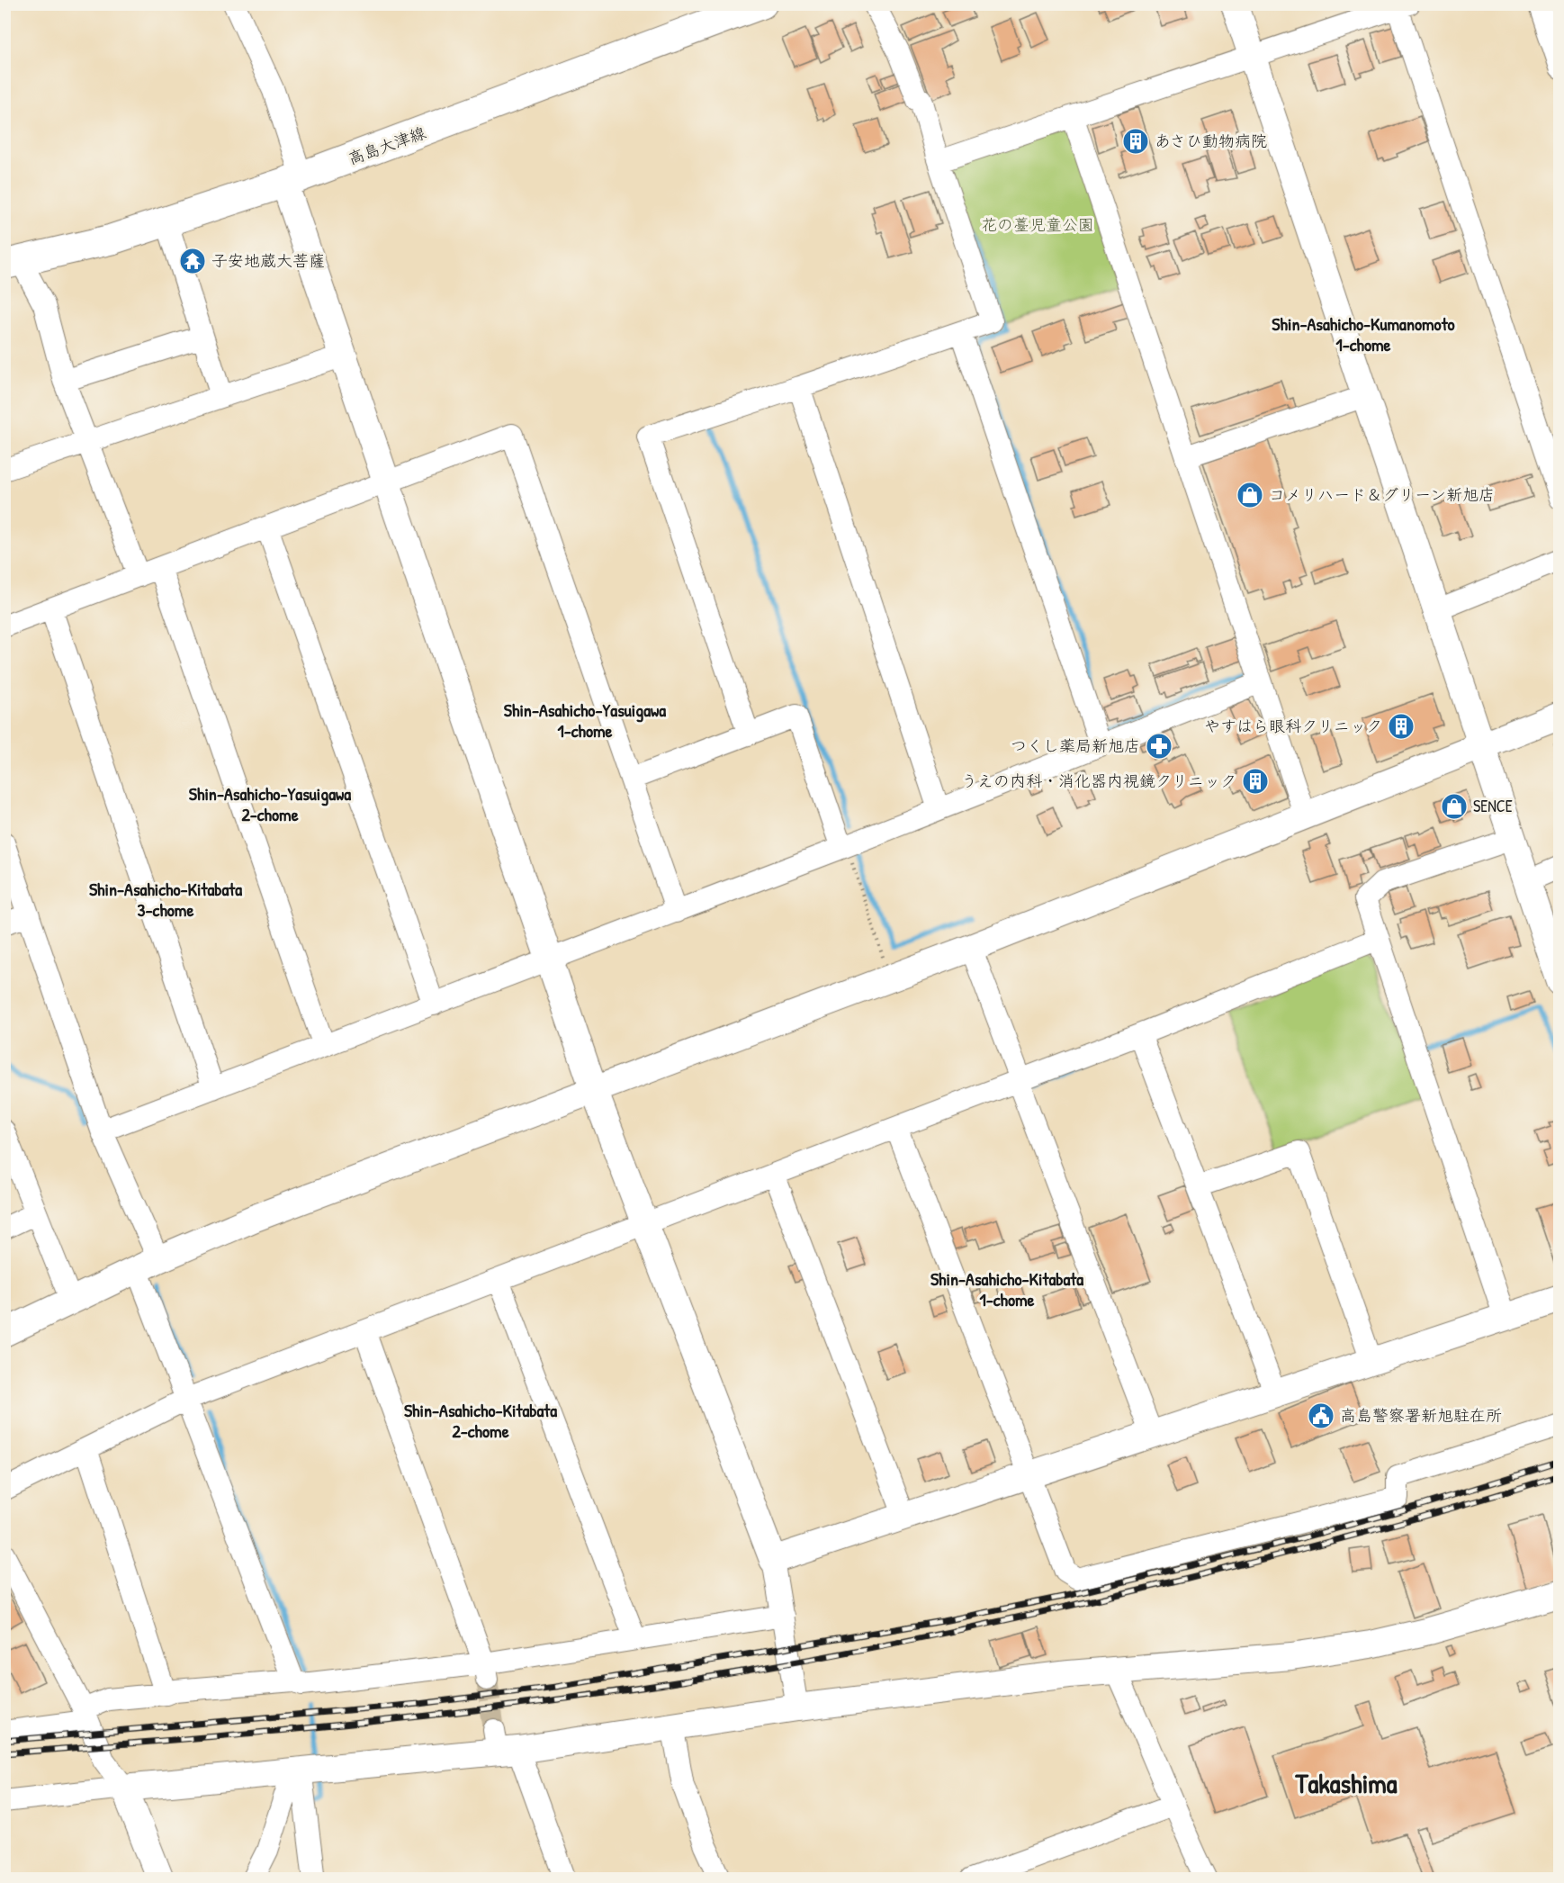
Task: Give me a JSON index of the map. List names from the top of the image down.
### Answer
{
  "streets": {
    "main road": ["高島大津線"]
  },
  "districts": [
    "Shin-Asahicho-Kumanomoto 1-chome",
    "Shin-Asahicho-Yasuigawa 1-chome",
    "Shin-Asahicho-Yasuigawa 2-chome",
    "Shin-Asahicho-Kitabata 3-chome",
    "Shin-Asahicho-Kitabata 1-chome",
    "Shin-Asahicho-Kitabata 2-chome",
    "Takashima"
  ],
  "parks": ["花の薹児童公園"],
  "places": {
    "building": ["あさひ動物病院", "やすはら眼科クリニック", "うえの内科・消化器内視鏡クリニック"],
    "temple": ["子安地蔵大菩薩"],
    "shop": ["コメリハード＆グリーン新旭店", "SENCE"],
    "pharmacy": ["つくし薬局新旭店"],
    "public building": ["高島警察署新旭駐在所"]
  }
}
